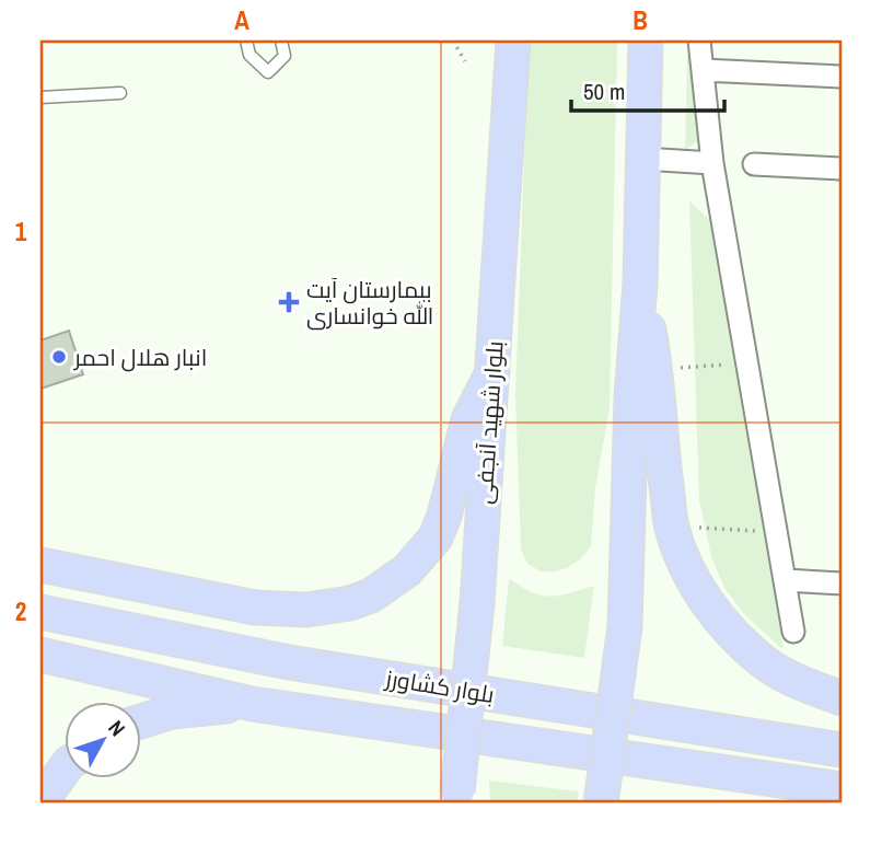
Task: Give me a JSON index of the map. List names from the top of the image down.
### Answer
{
  "streets": {
    "main road": ["بلوار شهید آنجفی", "بلوار کشاورز"]
  },
  "places": {
    "health": ["بیمارستان آیت الله خوانساری"],
    "other": ["انبار هلال احمر"]
  },
  "scale_bar": "50 m",
  "north": "top right",
  "grid": {
    "columns": ["A", "B"],
    "rows": ["1", "2"]
  }
}
